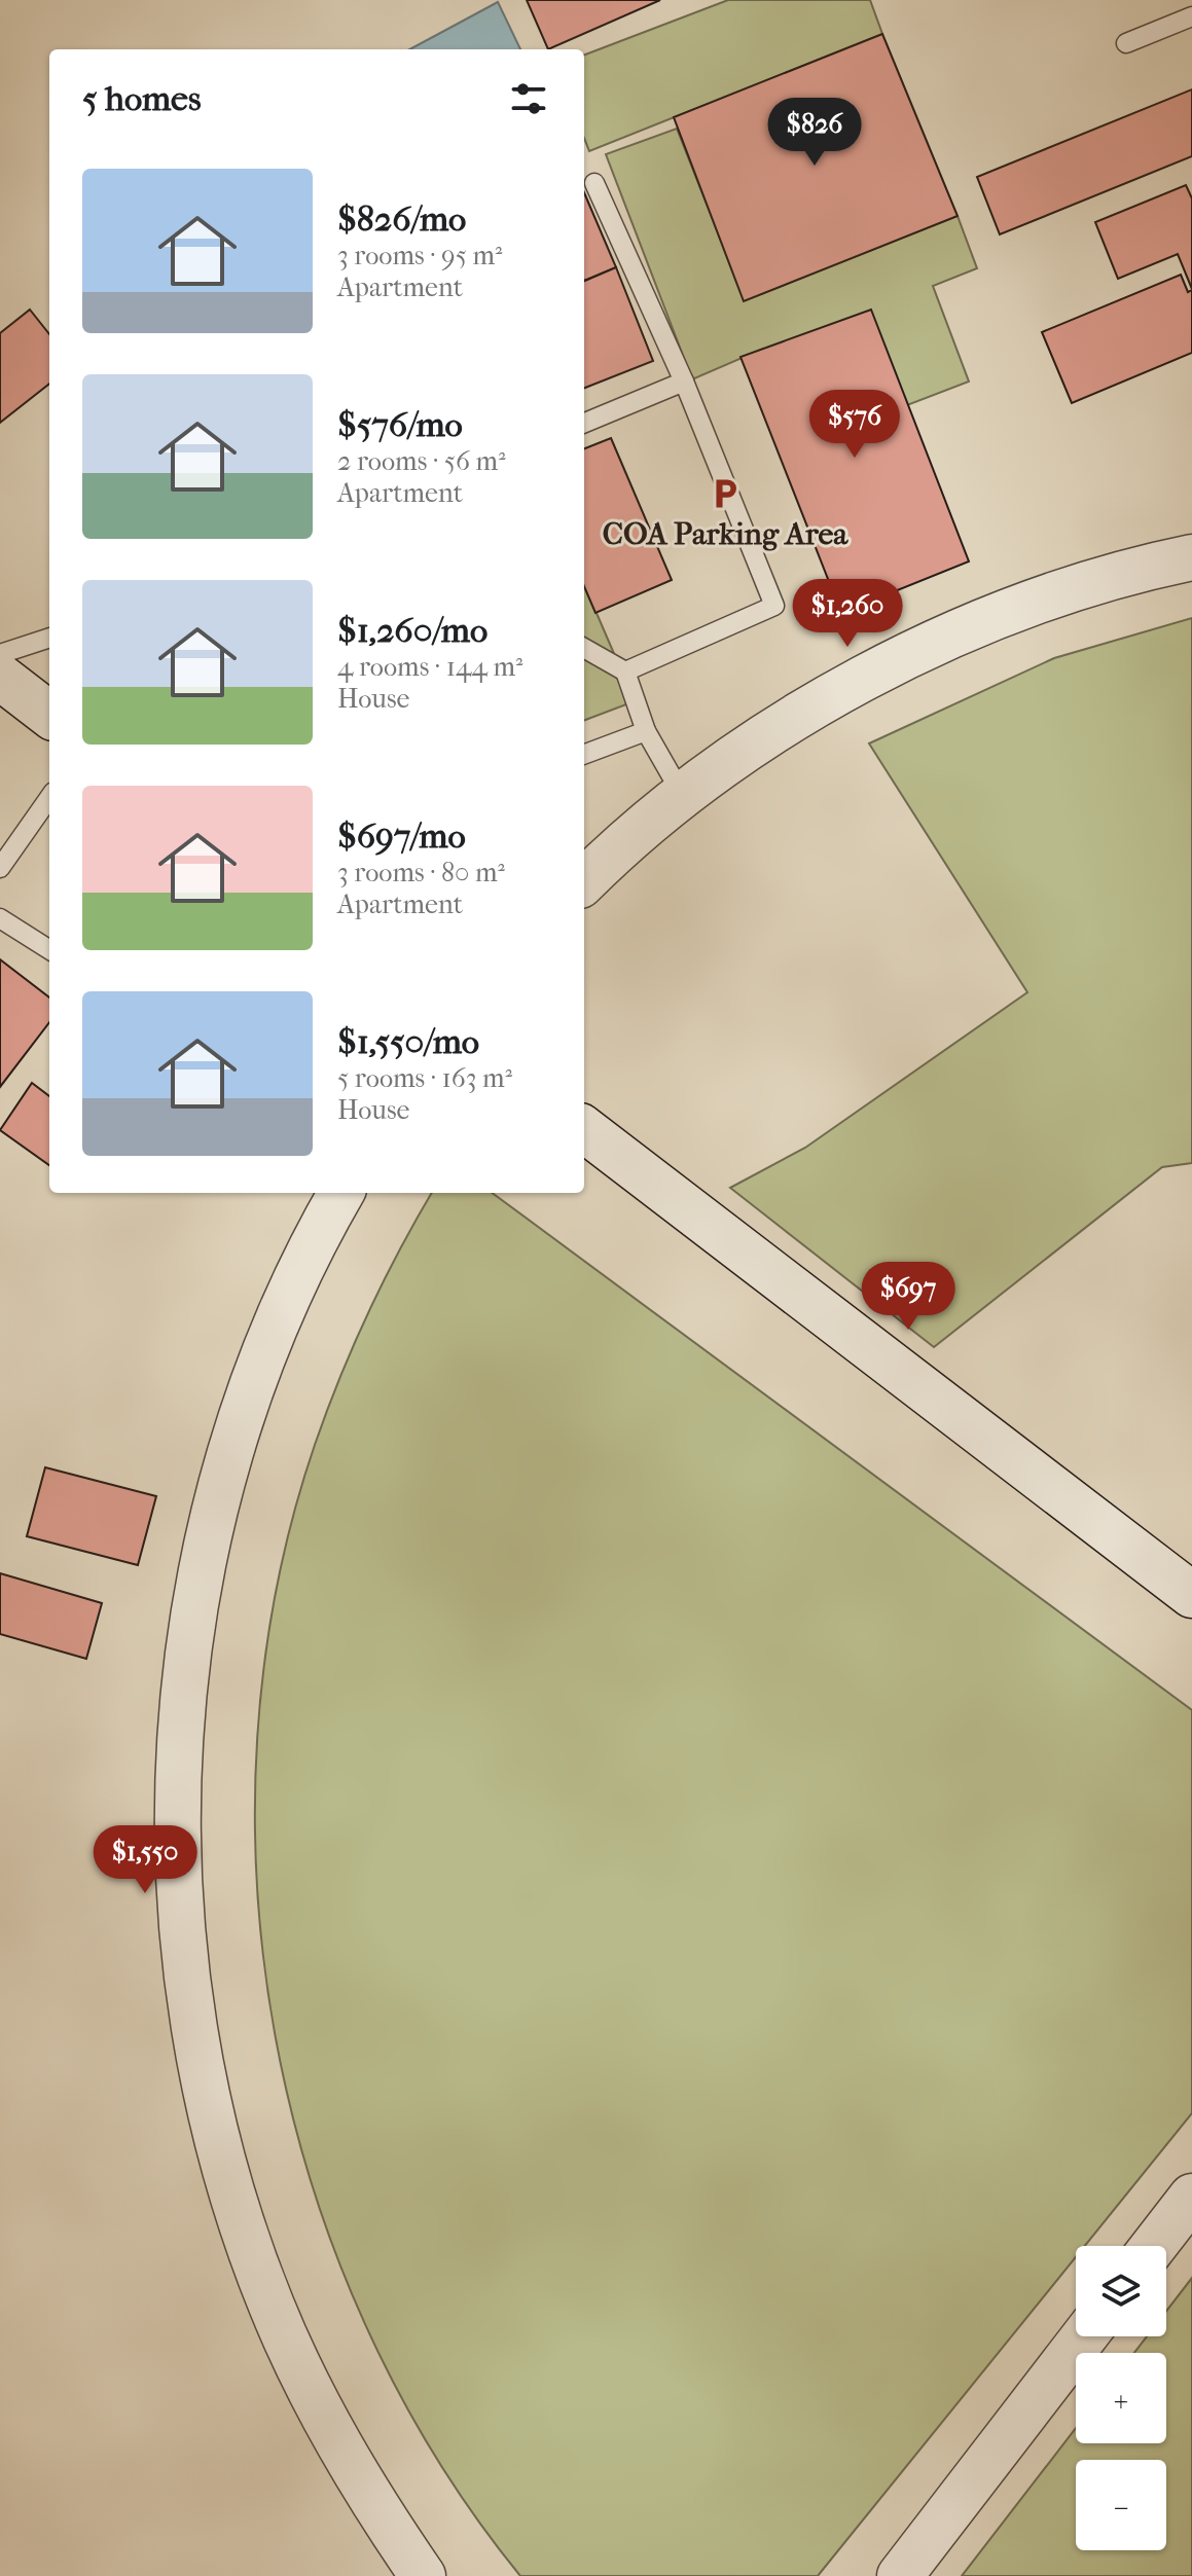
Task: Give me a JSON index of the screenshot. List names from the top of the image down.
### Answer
{
  "places": {
    "parking": ["COA Parking Area"]
  },
  "page": {
    "heading": "5 homes",
    "price": [
      "$826",
      "$576",
      "$1,260",
      "$697",
      "$1,550"
    ],
    "list": [
      {
        "name": "$826/mo",
        "note": "3 rooms · 95 m² · Apartment"
      },
      {
        "name": "$576/mo",
        "note": "2 rooms · 56 m² · Apartment"
      },
      {
        "name": "$1,260/mo",
        "note": "4 rooms · 144 m² · House"
      },
      {
        "name": "$697/mo",
        "note": "3 rooms · 80 m² · Apartment"
      },
      {
        "name": "$1,550/mo",
        "note": "5 rooms · 163 m² · House"
      }
    ],
    "map_buttons": ["+", "−"]
  }
}
